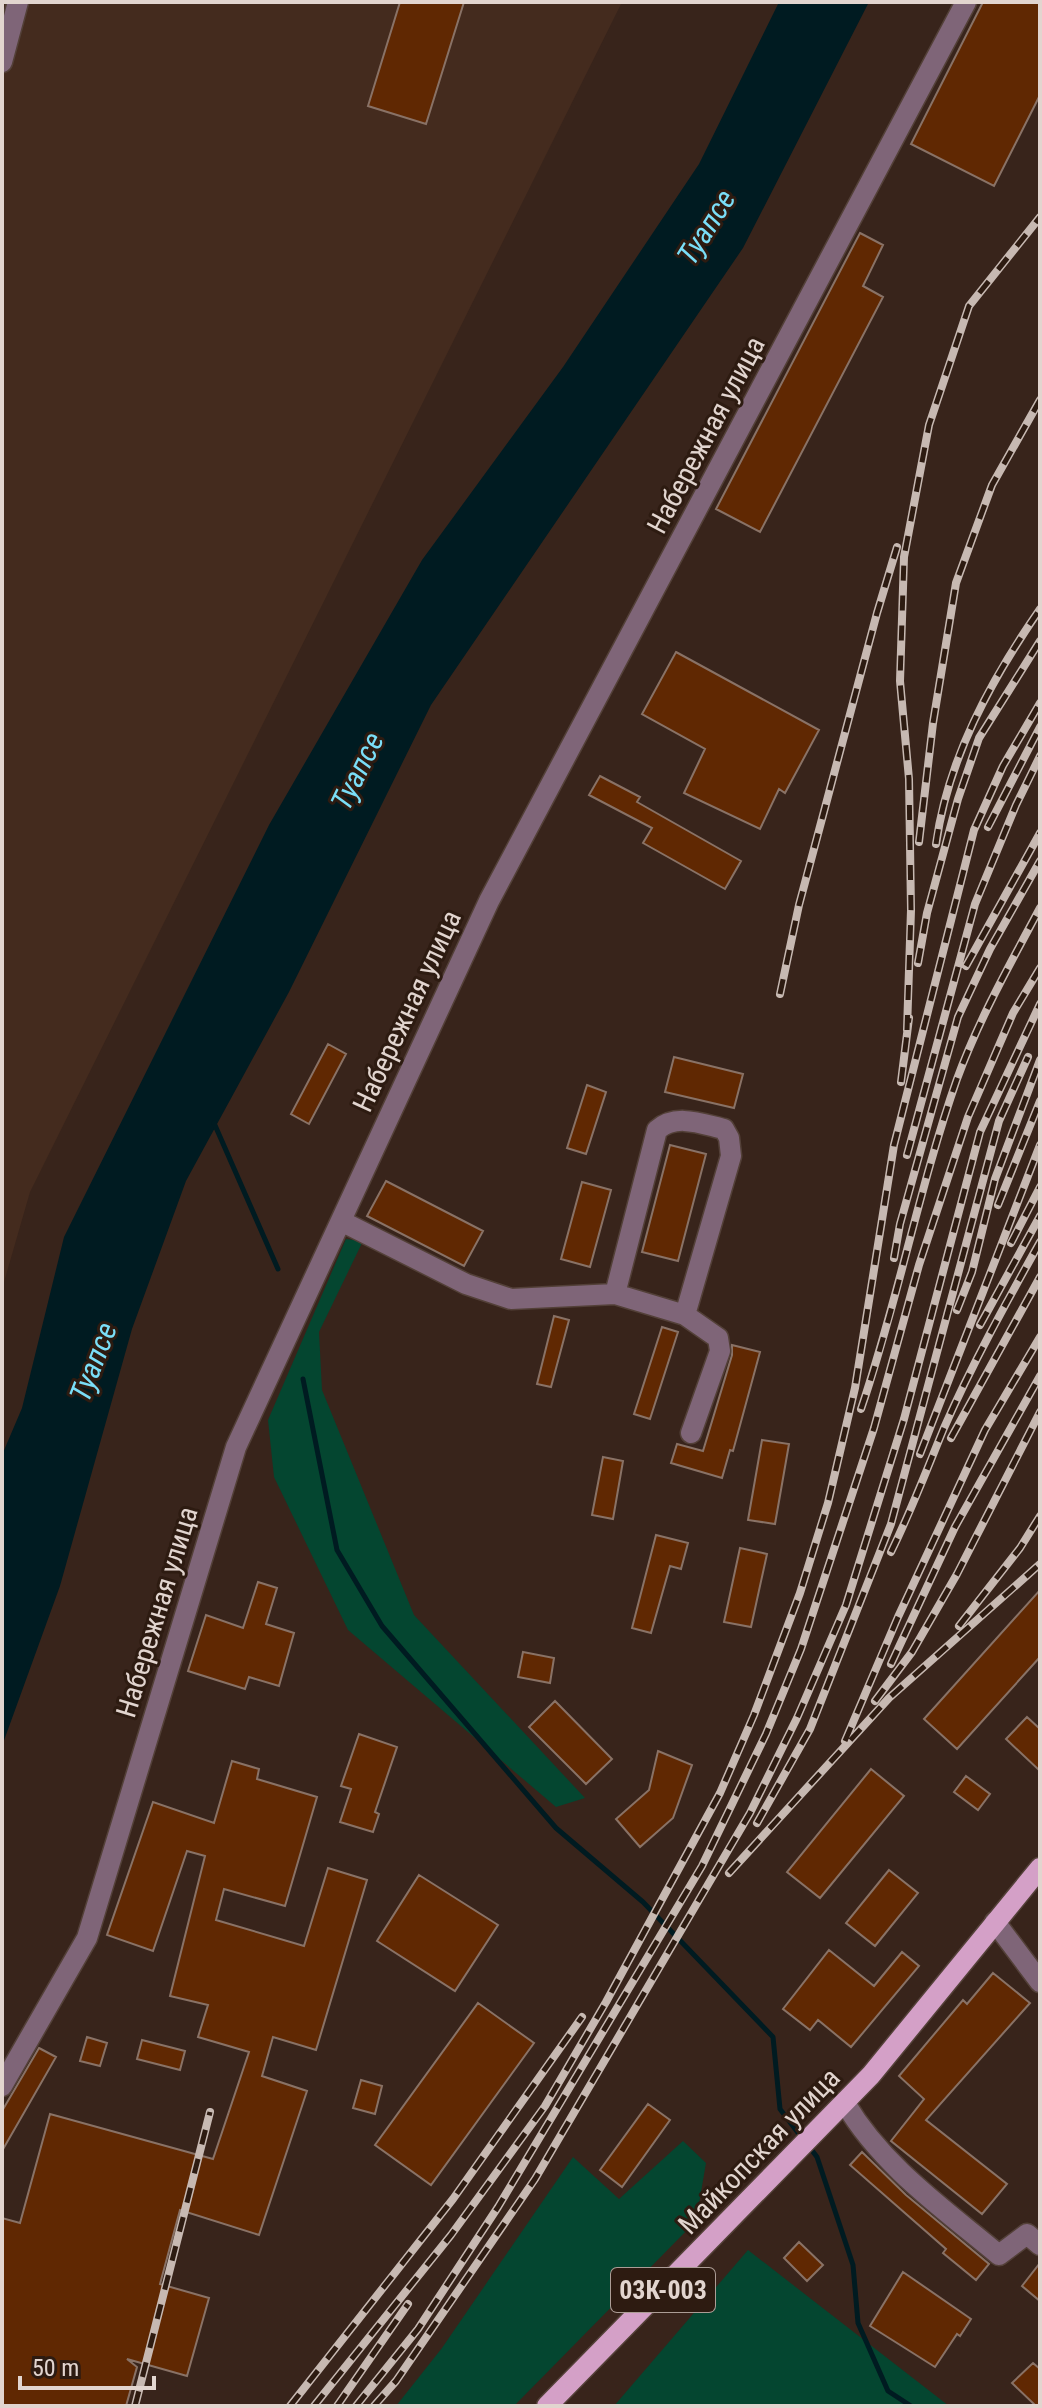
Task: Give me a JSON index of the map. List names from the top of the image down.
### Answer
{
  "streets": {
    "main road": ["Майкопская улица", "03К-003"],
    "street": ["Набережная улица"]
  },
  "crossings": [
    ["Майкопская улица", "03К-003"]
  ],
  "water": ["Туапсе"],
  "scale_bar": "50 m"
}
